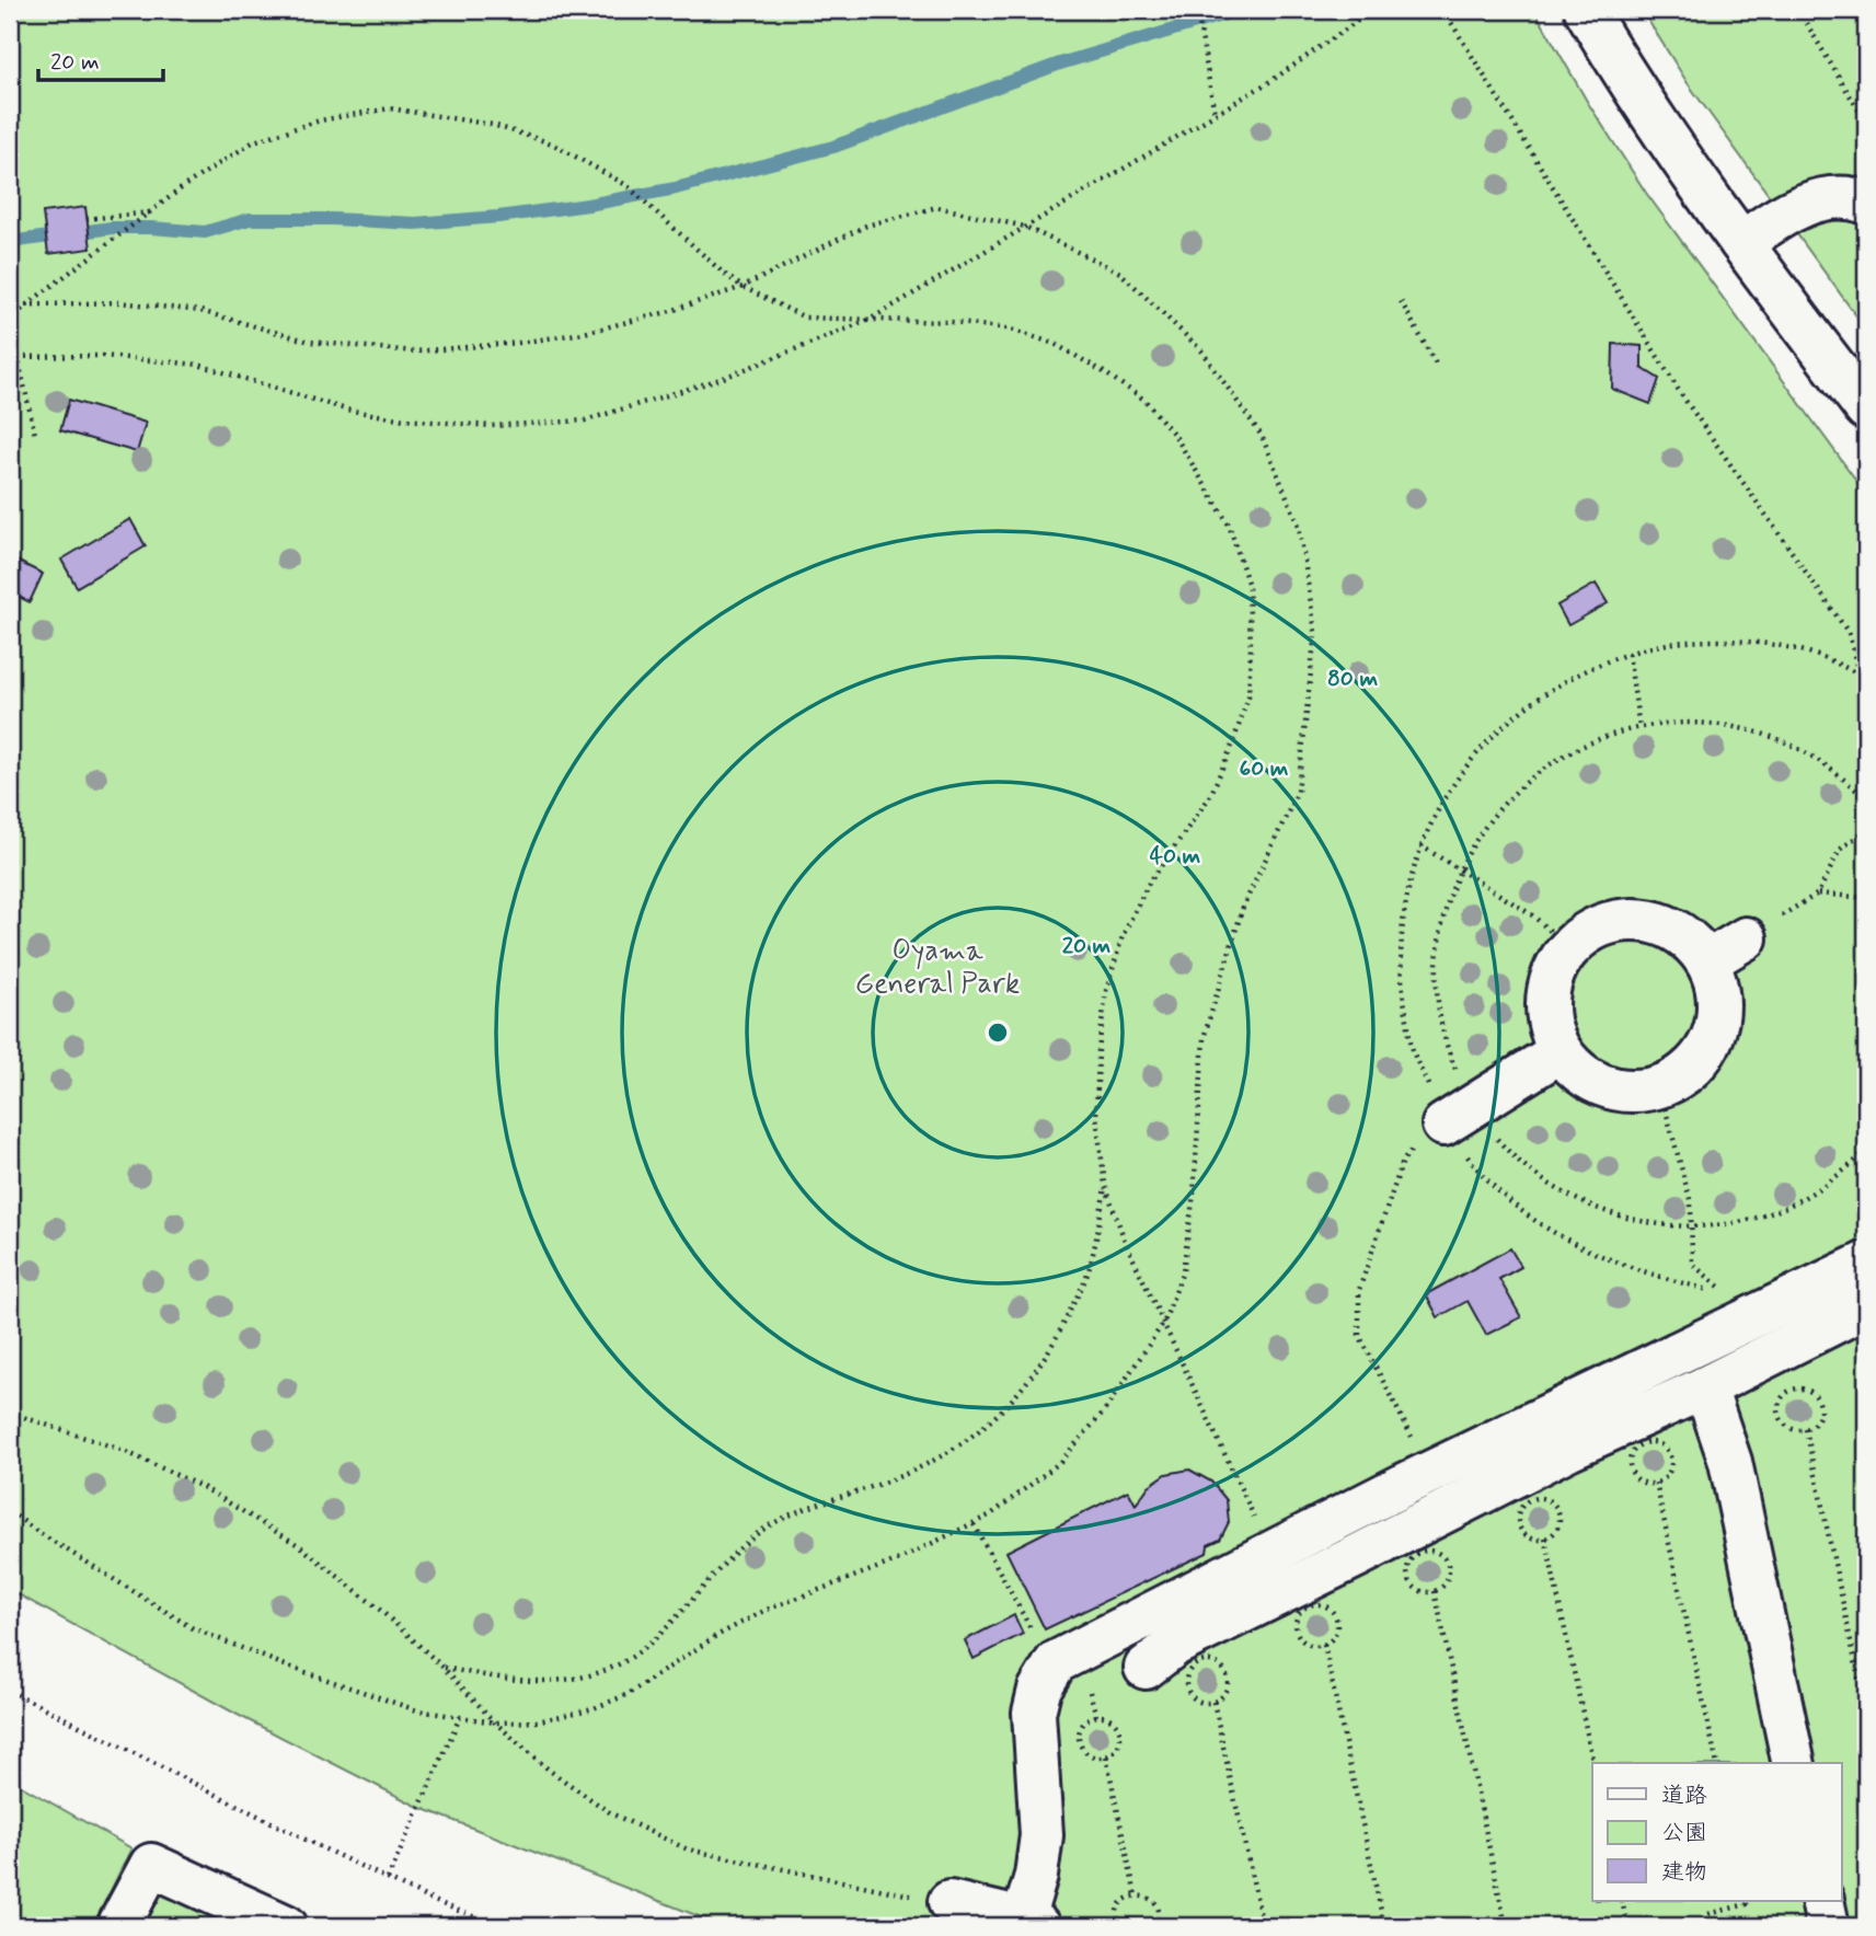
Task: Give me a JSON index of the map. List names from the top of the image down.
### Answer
{
  "parks": ["Oyama General Park"],
  "legend": ["道路", "公園", "建物"],
  "scale_bar": "20 m",
  "rings": [
    "80 m",
    "60 m",
    "40 m",
    "20 m"
  ]
}
